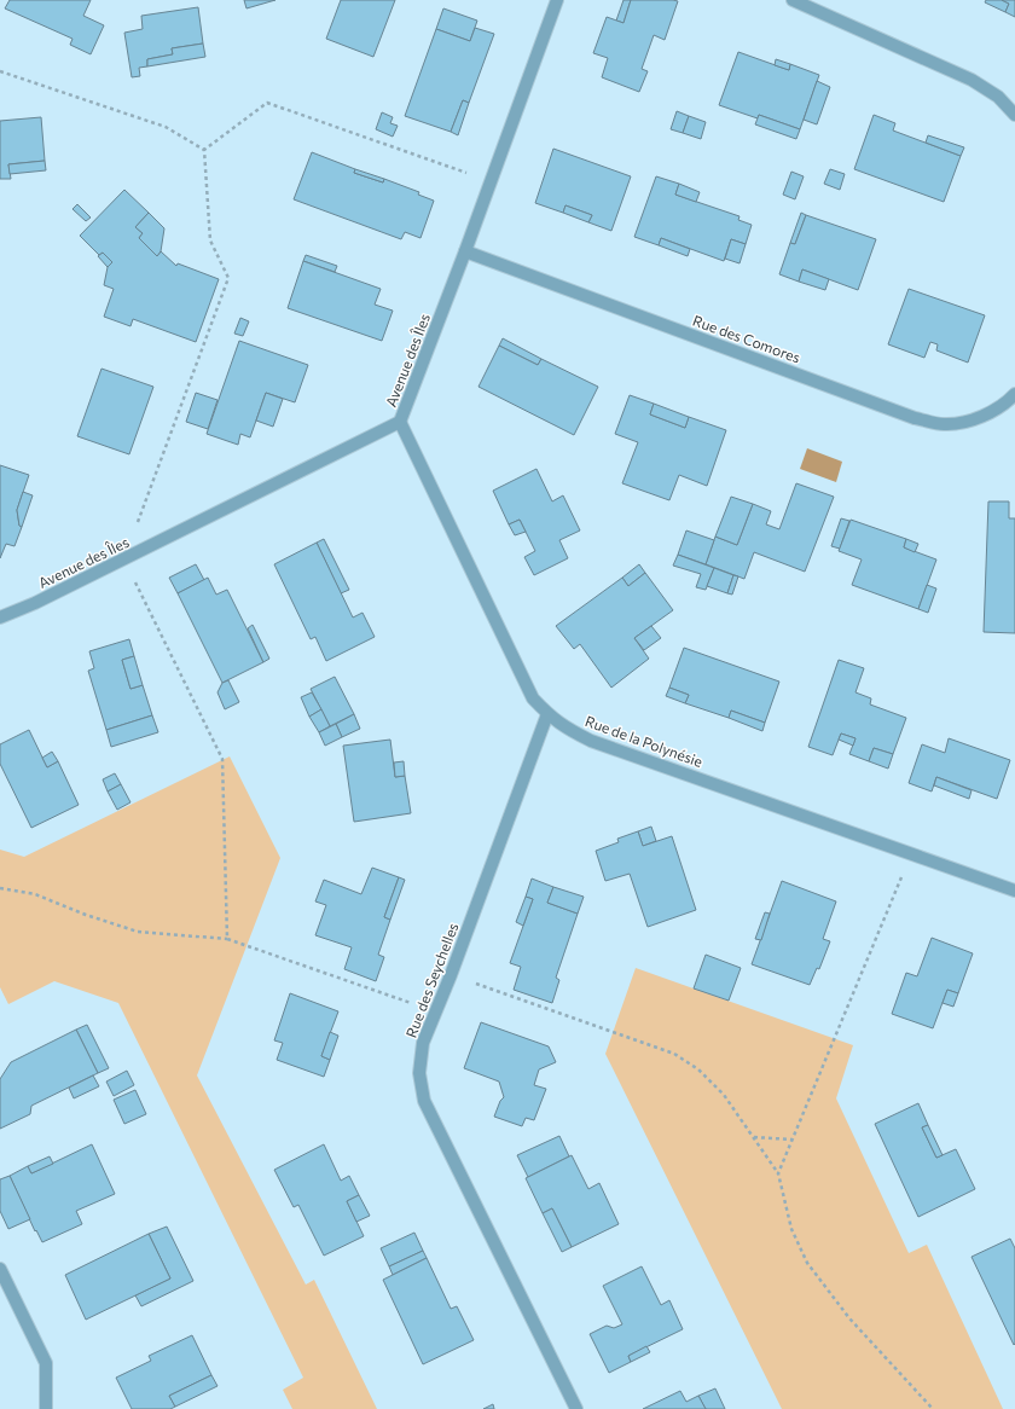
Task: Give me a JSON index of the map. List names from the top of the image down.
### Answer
{
  "streets": {
    "street": [
      "Rue des Comores",
      "Avenue des Îles",
      "Rue de la Polynésie",
      "Rue des Seychelles"
    ]
  },
  "crossings": [
    ["Rue des Comores", "Avenue des Îles"],
    ["Avenue des Îles", "Rue de la Polynésie"],
    ["Rue de la Polynésie", "Rue des Seychelles"]
  ]
}
